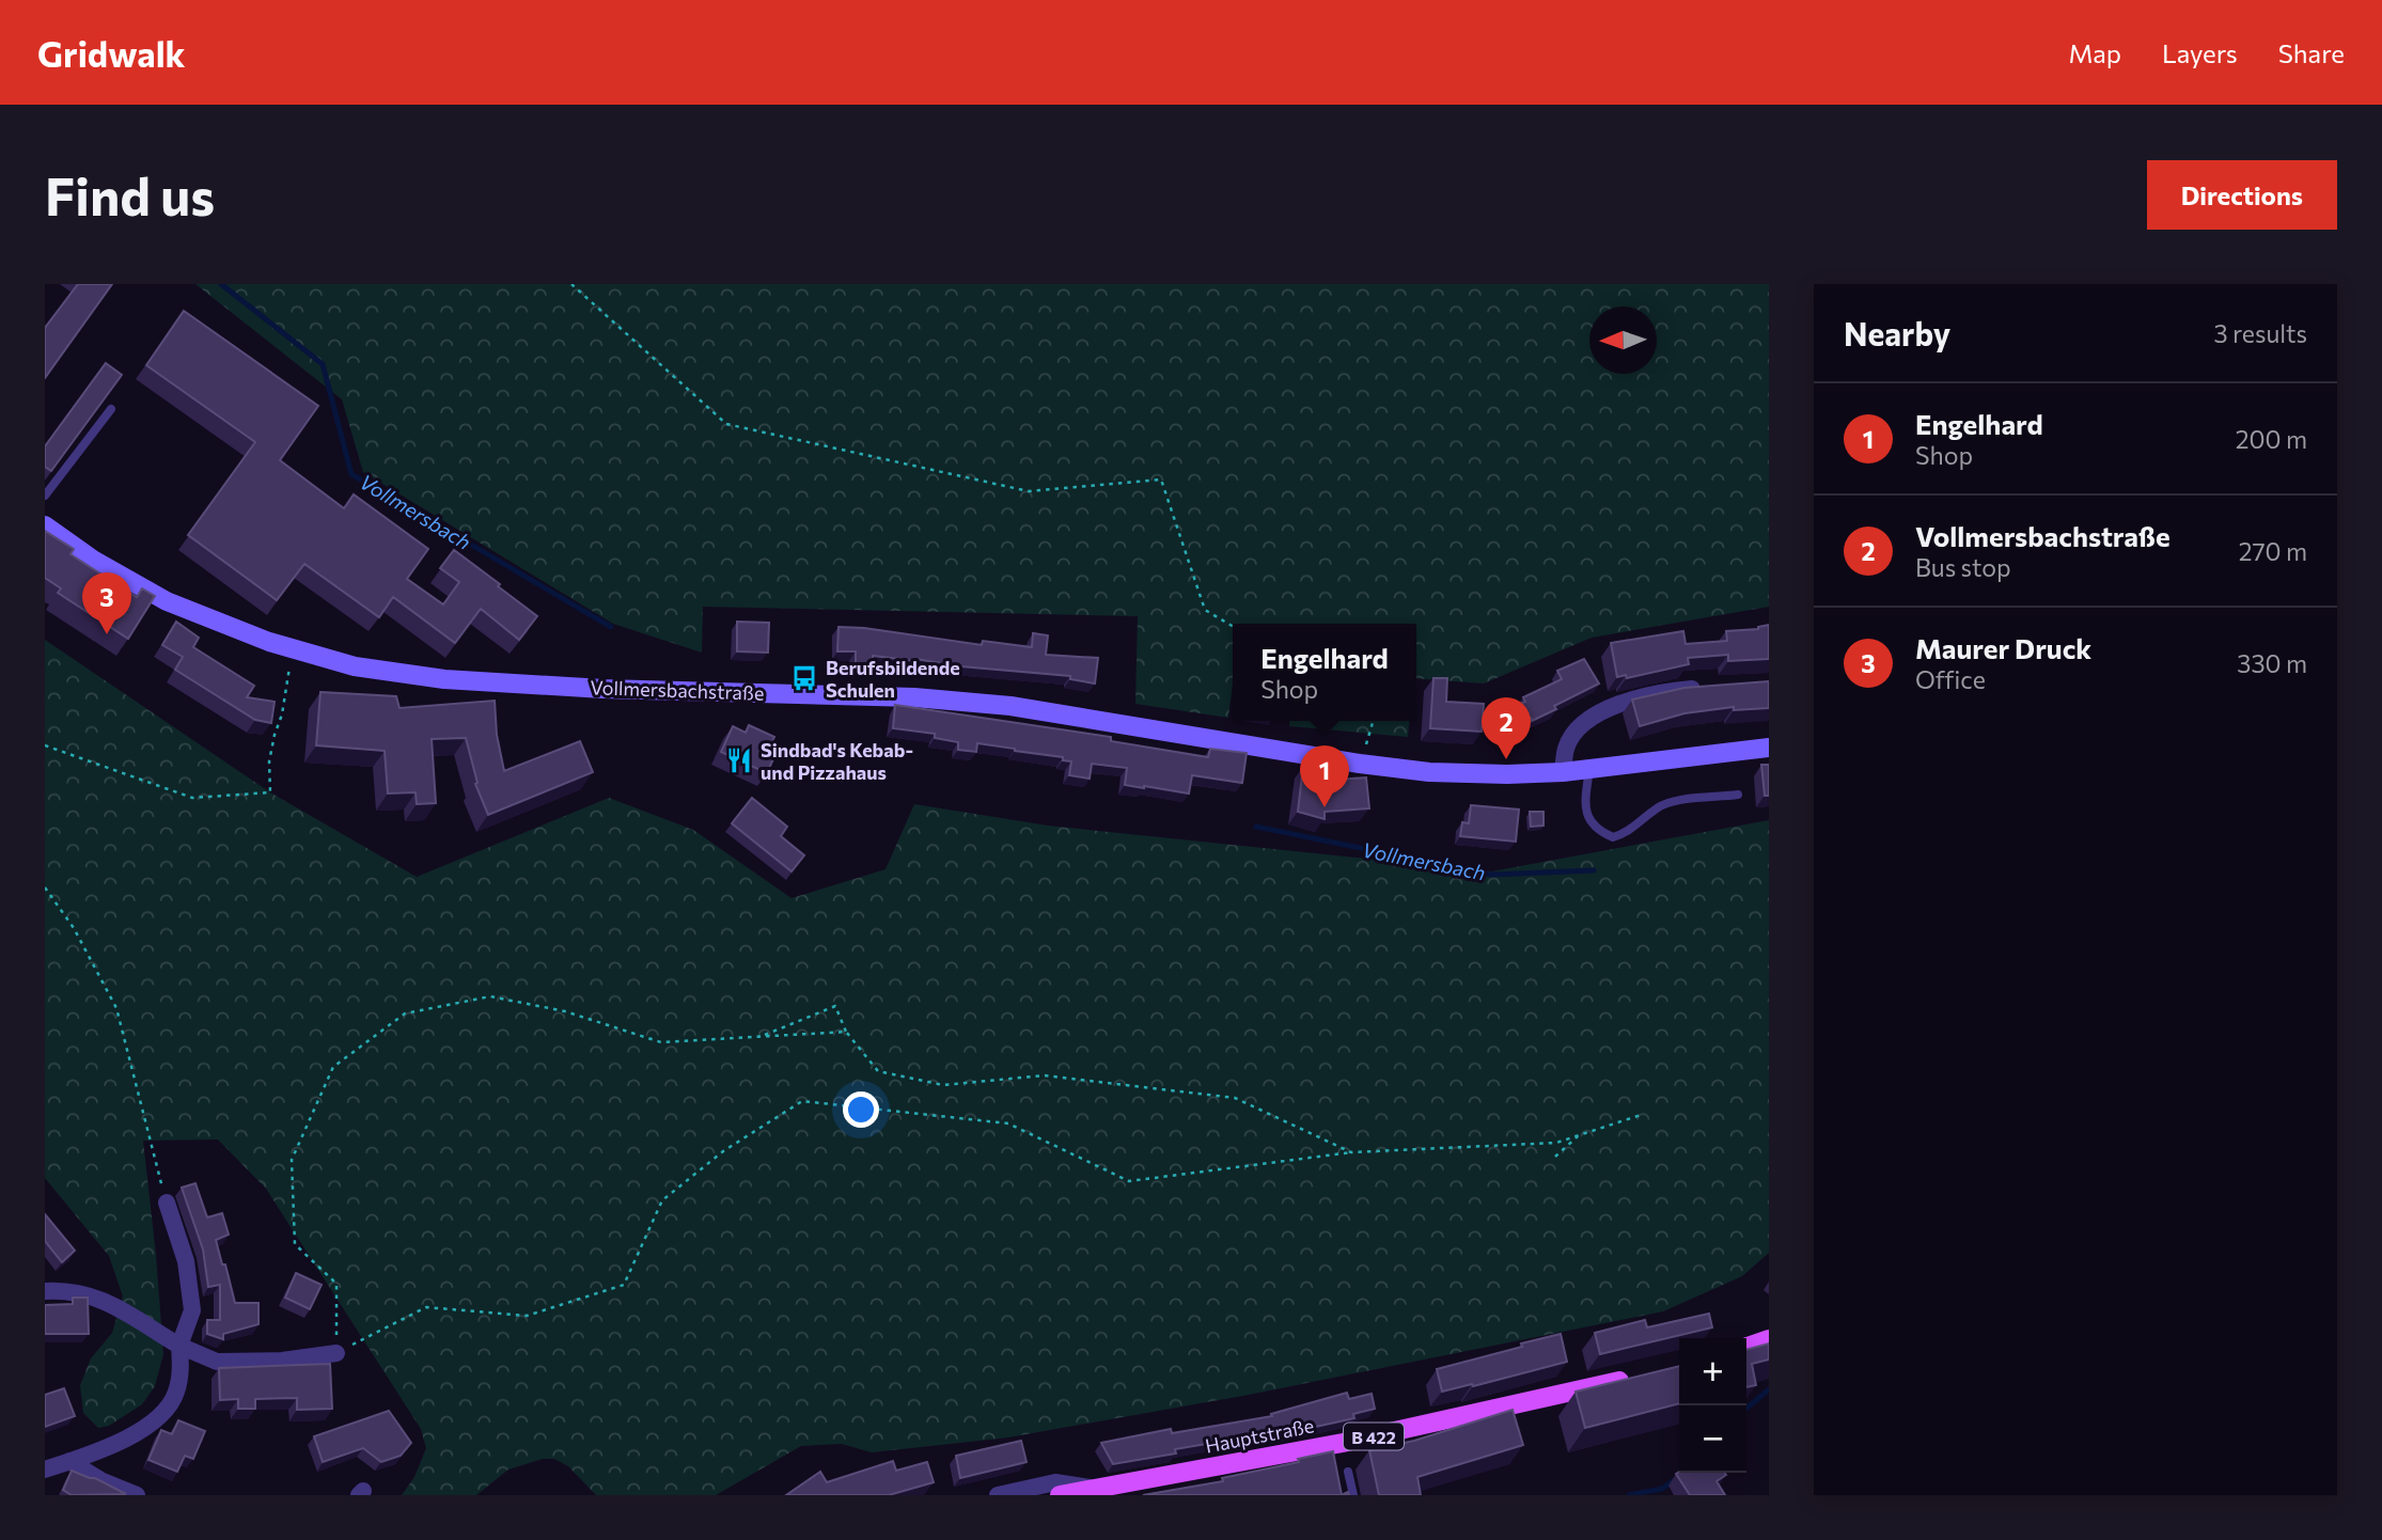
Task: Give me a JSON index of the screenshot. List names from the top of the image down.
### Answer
{
  "streets": {
    "main road": ["Vollmersbachstraße", "Hauptstraße", "B 422"]
  },
  "water": ["Vollmersbach"],
  "places": {
    "bus stop": ["Berufsbildende Schulen"],
    "restaurant": ["Sindbad's Kebab- und Pizzahaus"]
  },
  "north": "left",
  "page": {
    "header": "Gridwalk",
    "nav": ["Map", "Layers", "Share"],
    "buttons": "Directions",
    "title": "Find us",
    "heading": ["Nearby", "3 results"],
    "list": [
      {
        "mark": "1",
        "name": "Engelhard",
        "note": "Shop",
        "value": "200 m"
      },
      {
        "mark": "2",
        "name": "Vollmersbachstraße",
        "note": "Bus stop",
        "value": "270 m"
      },
      {
        "mark": "3",
        "name": "Maurer Druck",
        "note": "Office",
        "value": "330 m"
      }
    ],
    "pins": ["3", "2", "1"],
    "popup": ["Engelhard", "Shop"],
    "map_buttons": ["+", "−"]
  }
}
